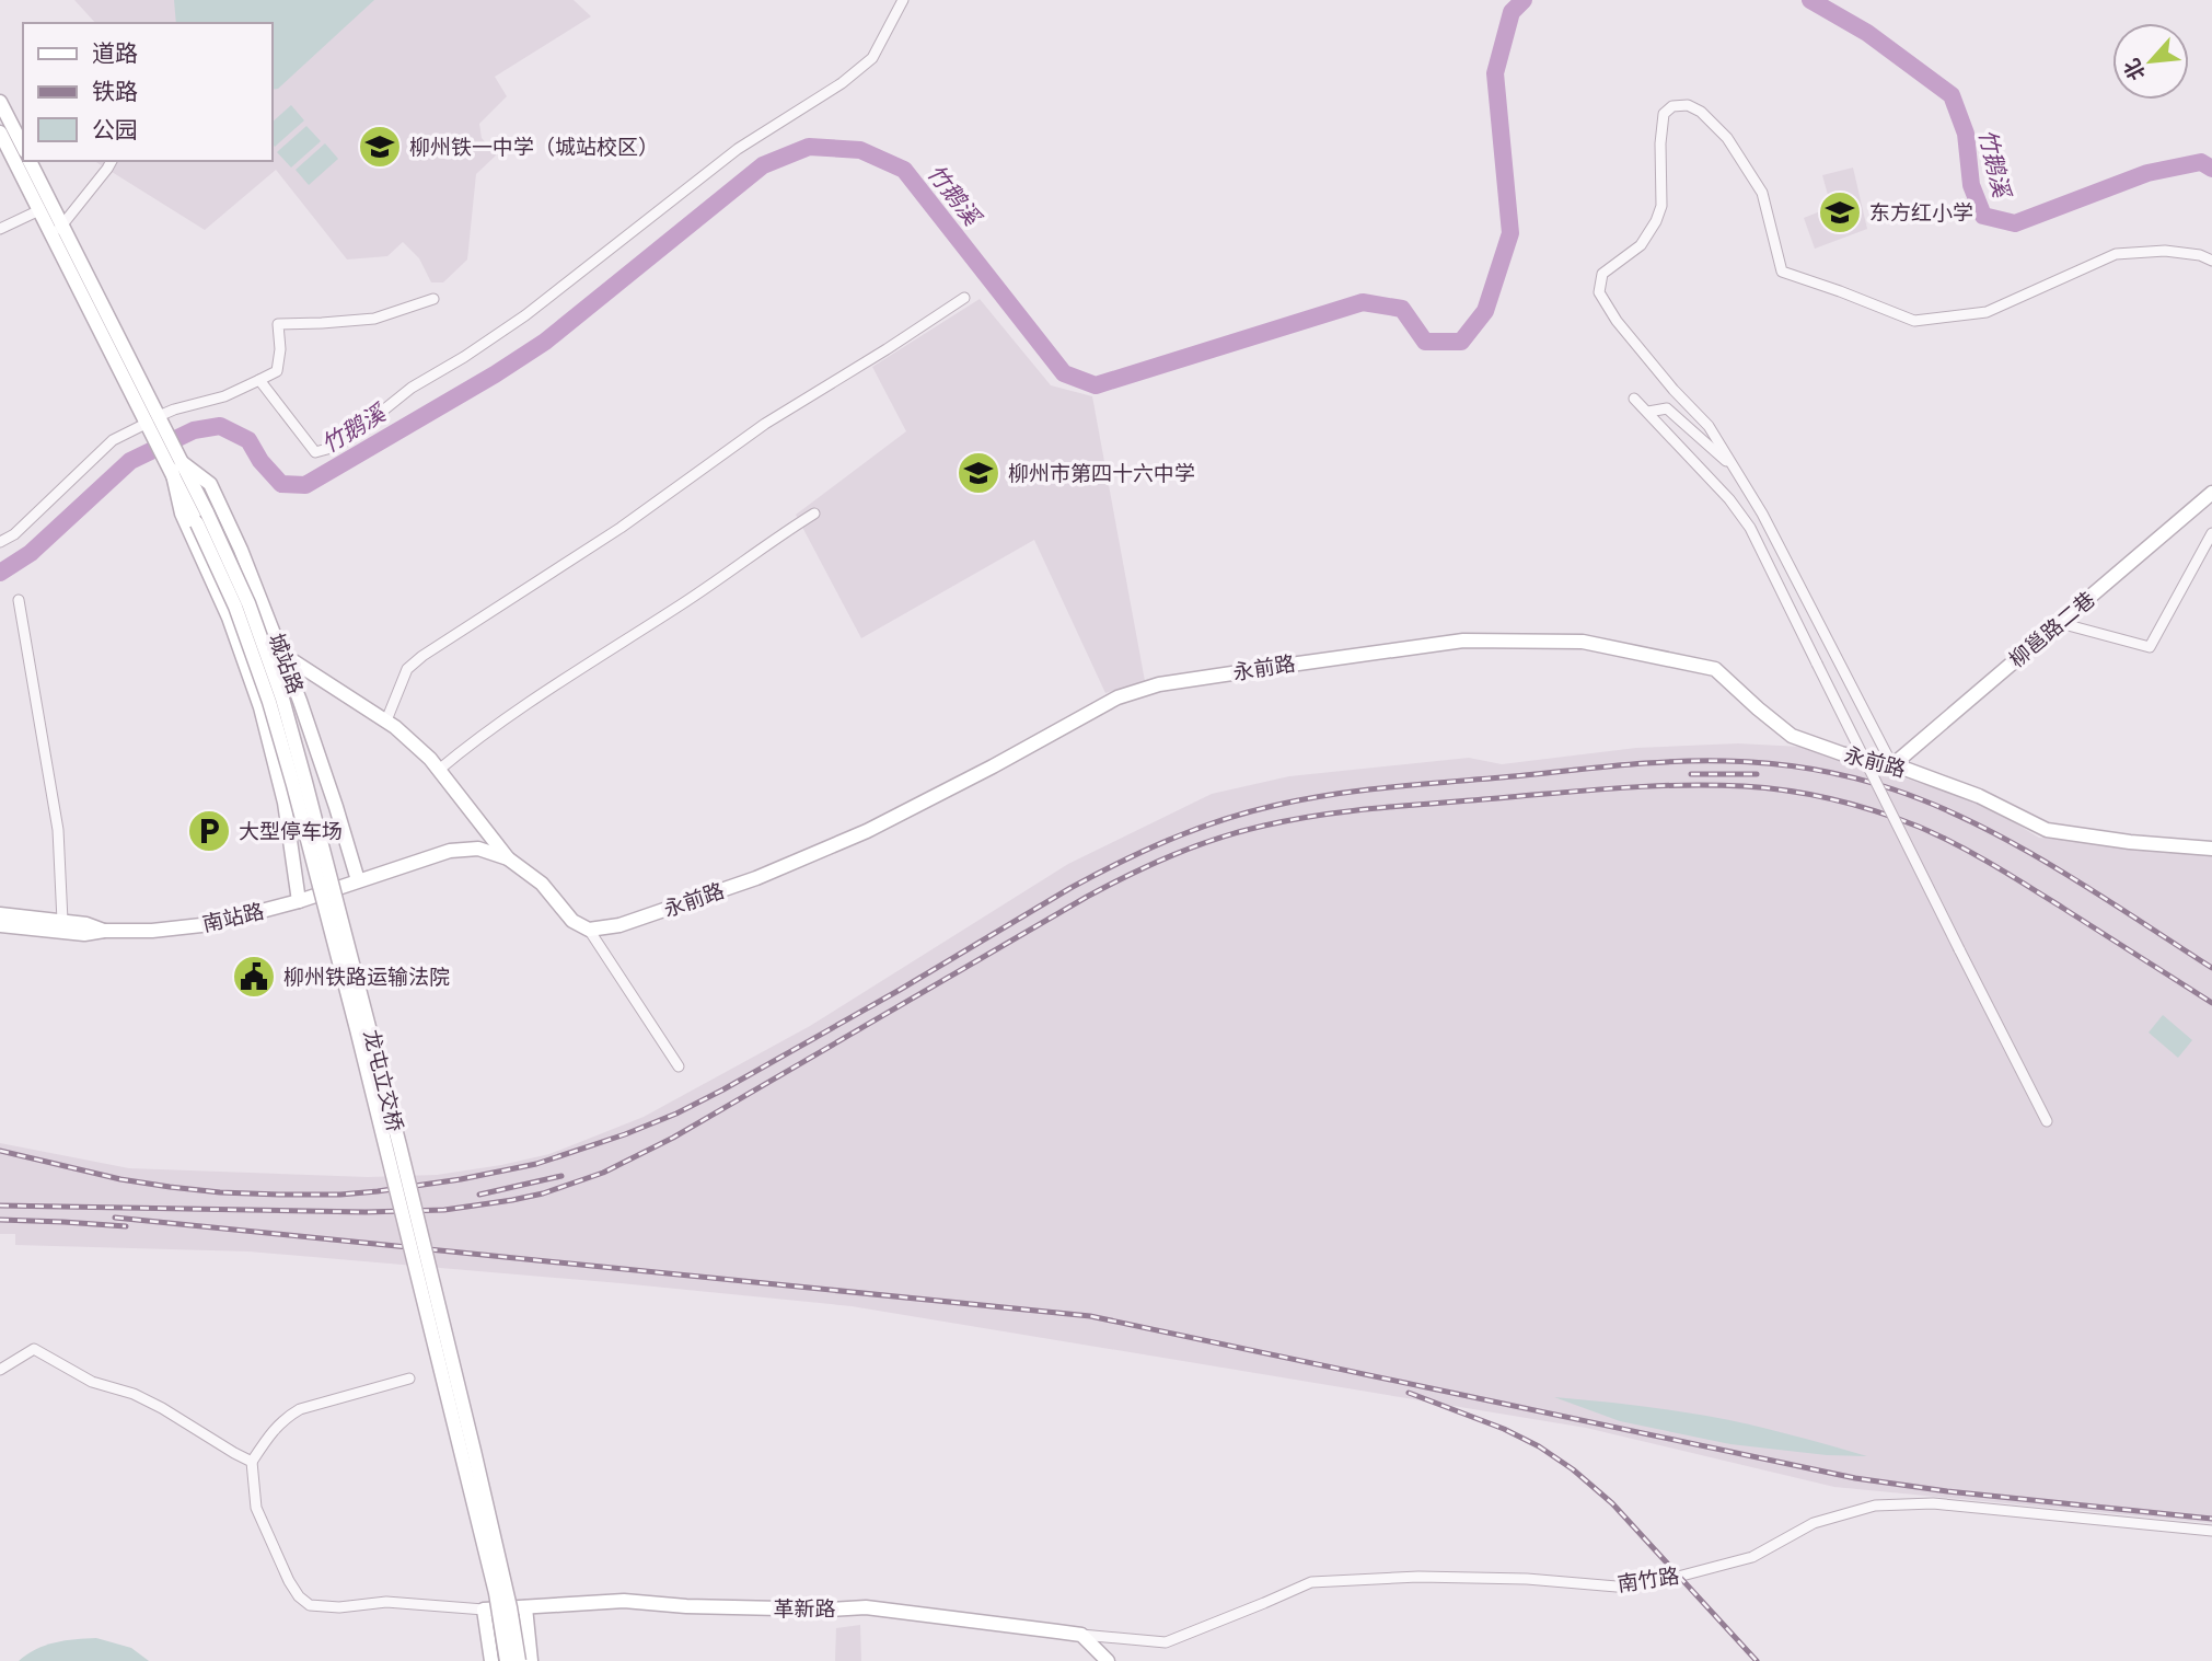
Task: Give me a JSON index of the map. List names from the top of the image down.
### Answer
{
  "streets": {
    "main road": [
      "柳邕路二巷",
      "城站路",
      "永前路",
      "南站路",
      "龙屯立交桥",
      "革新路"
    ],
    "street": ["南竹路"]
  },
  "crossings": [
    ["柳邕路二巷", "永前路"],
    ["城站路", "南站路"],
    ["城站路", "龙屯立交桥"],
    ["南竹路", "革新路"]
  ],
  "water": ["竹鹅溪"],
  "places": {
    "school or university": ["柳州铁一中学（城站校区）", "东方红小学", "柳州市第四十六中学"],
    "parking": ["大型停车场"],
    "public building": ["柳州铁路运输法院"]
  },
  "legend": ["道路", "铁路", "公园"],
  "north": "bottom left"
}
